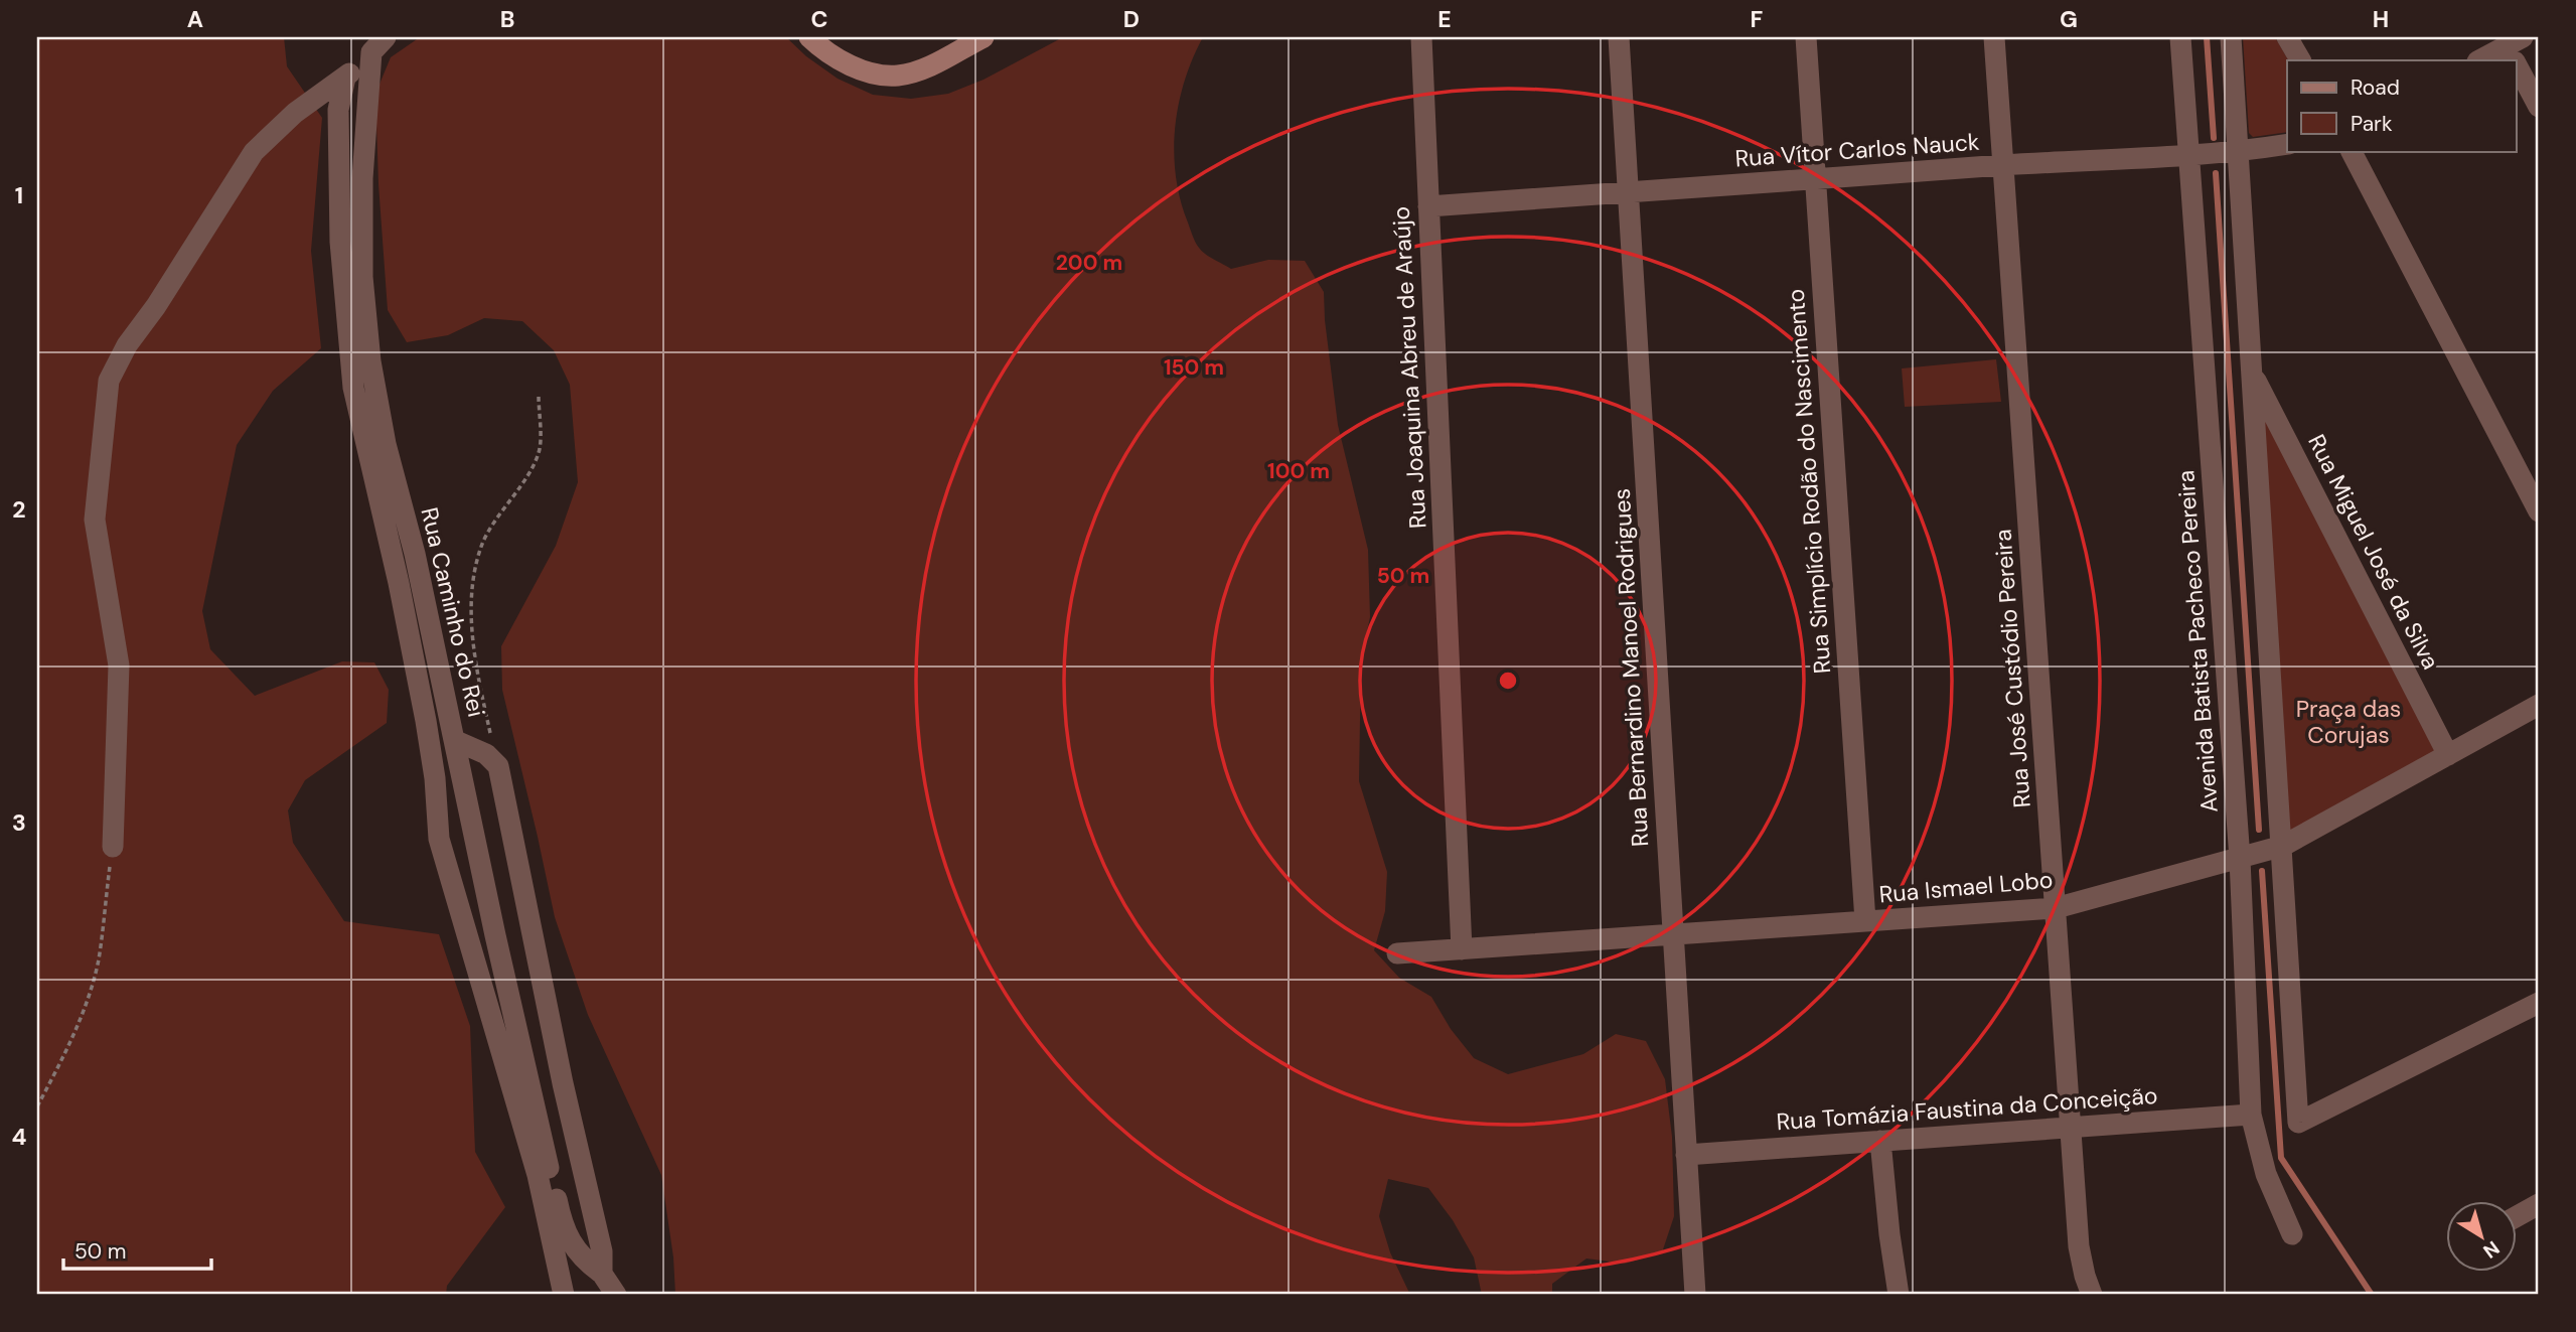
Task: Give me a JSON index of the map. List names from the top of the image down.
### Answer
{
  "streets": {
    "street": [
      "Rua Vítor Carlos Nauck",
      "Rua Joaquina Abreu de Araújo",
      "Rua Simplício Rodão do Nascimento",
      "Rua Miguel José da Silva",
      "Rua Caminho do Rei",
      "Avenida Batista Pacheco Pereira",
      "Rua Bernardino Manoel Rodrigues",
      "Rua José Custódio Pereira",
      "Rua Ismael Lobo",
      "Rua Tomázia Faustina da Conceição"
    ]
  },
  "crossings": [
    ["Rua Vítor Carlos Nauck", "Rua Joaquina Abreu de Araújo"],
    ["Rua Vítor Carlos Nauck", "Rua Simplício Rodão do Nascimento"],
    ["Rua Vítor Carlos Nauck", "Avenida Batista Pacheco Pereira"],
    ["Rua Vítor Carlos Nauck", "Rua Bernardino Manoel Rodrigues"],
    ["Rua Vítor Carlos Nauck", "Rua José Custódio Pereira"],
    ["Rua Joaquina Abreu de Araújo", "Rua Ismael Lobo"],
    ["Rua Simplício Rodão do Nascimento", "Rua Ismael Lobo"],
    ["Rua Miguel José da Silva", "Rua Ismael Lobo"],
    ["Avenida Batista Pacheco Pereira", "Rua Ismael Lobo"],
    ["Avenida Batista Pacheco Pereira", "Rua Tomázia Faustina da Conceição"],
    ["Rua Bernardino Manoel Rodrigues", "Rua Ismael Lobo"],
    ["Rua Bernardino Manoel Rodrigues", "Rua Tomázia Faustina da Conceição"],
    ["Rua José Custódio Pereira", "Rua Ismael Lobo"],
    ["Rua José Custódio Pereira", "Rua Tomázia Faustina da Conceição"]
  ],
  "parks": ["Praça das Corujas"],
  "legend": ["Road", "Park"],
  "scale_bar": "50 m",
  "north": "bottom right",
  "grid": {
    "columns": [
      "A",
      "B",
      "C",
      "D",
      "E",
      "F",
      "G",
      "H"
    ],
    "rows": [
      "1",
      "2",
      "3",
      "4"
    ]
  },
  "rings": [
    "200 m",
    "150 m",
    "100 m",
    "50 m"
  ]
}
